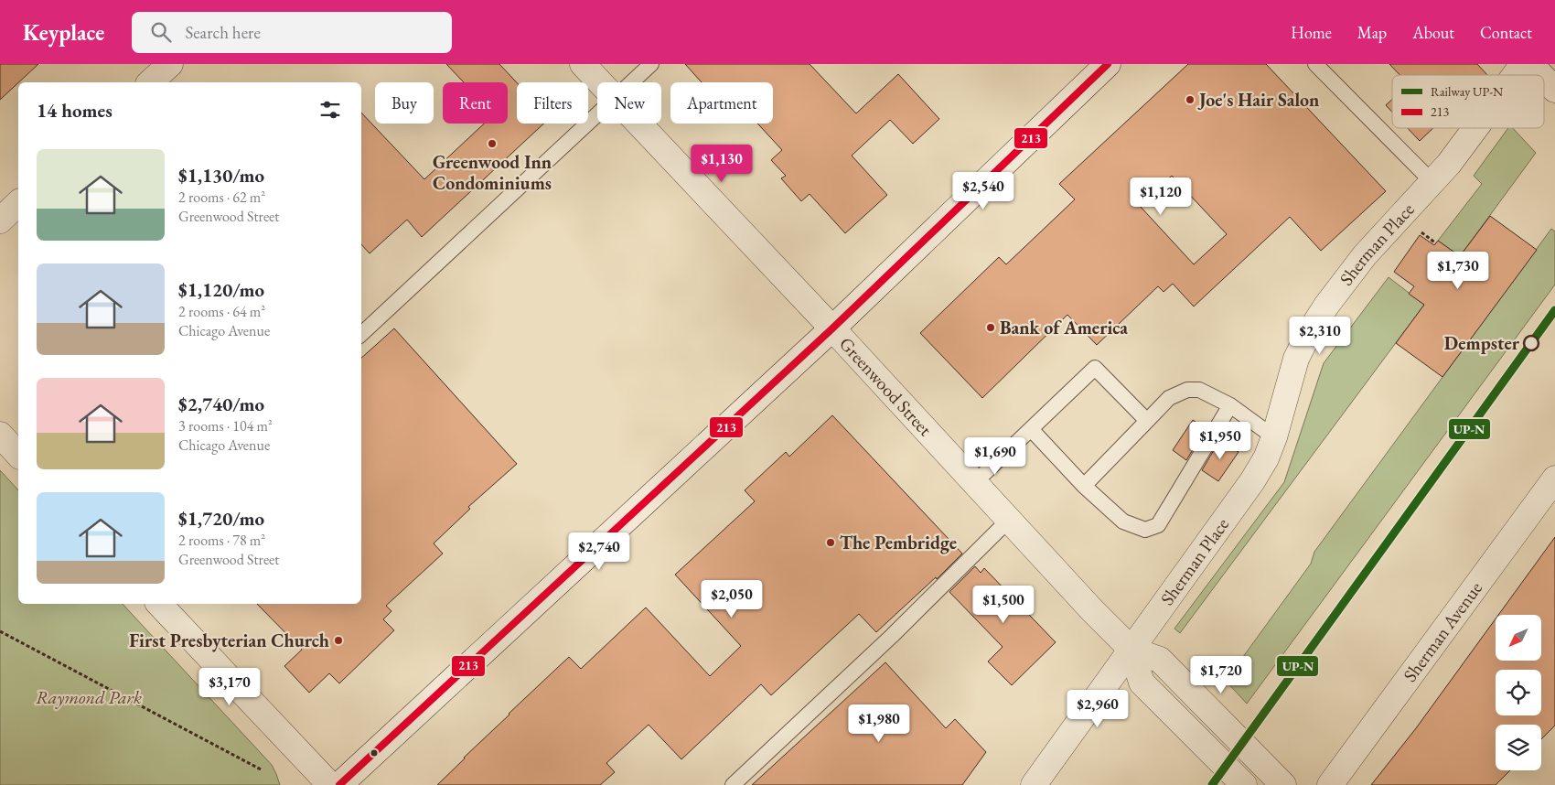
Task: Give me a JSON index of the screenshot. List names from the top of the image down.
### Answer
{
  "streets": {
    "street": ["Sherman Place", "Greenwood Street", "Sherman Avenue"]
  },
  "crossings": [
    ["Sherman Place", "Greenwood Street"]
  ],
  "parks": ["Raymond Park"],
  "places": [
    "Joe's Hair Salon",
    "Greenwood Inn Condominiums",
    "Bank of America",
    "Dempster",
    "The Pembridge",
    "First Presbyterian Church"
  ],
  "lines": ["transit line 213", "rail line UP-N"],
  "legend": ["Railway UP-N", "213"],
  "north": "bottom left",
  "page": {
    "header": "Keyplace",
    "search": "Search here",
    "nav": [
      "Home",
      "Map",
      "About",
      "Contact"
    ],
    "chip": [
      "Buy",
      "Rent",
      "Filters",
      "New",
      "Apartment"
    ],
    "heading": "14 homes",
    "list": [
      {
        "name": "$1,130/mo",
        "note": "2 rooms · 62 m² · Greenwood Street"
      },
      {
        "name": "$1,120/mo",
        "note": "2 rooms · 64 m² · Chicago Avenue"
      },
      {
        "name": "$2,740/mo",
        "note": "3 rooms · 104 m² · Chicago Avenue"
      },
      {
        "name": "$1,720/mo",
        "note": "2 rooms · 78 m² · Greenwood Street"
      }
    ],
    "price": [
      "$1,130",
      "$2,540",
      "$1,120",
      "$1,730",
      "$2,310",
      "$1,950",
      "$1,690",
      "$2,740",
      "$2,050",
      "$1,500",
      "$1,720",
      "$3,170",
      "$2,960",
      "$1,980"
    ]
  }
}
